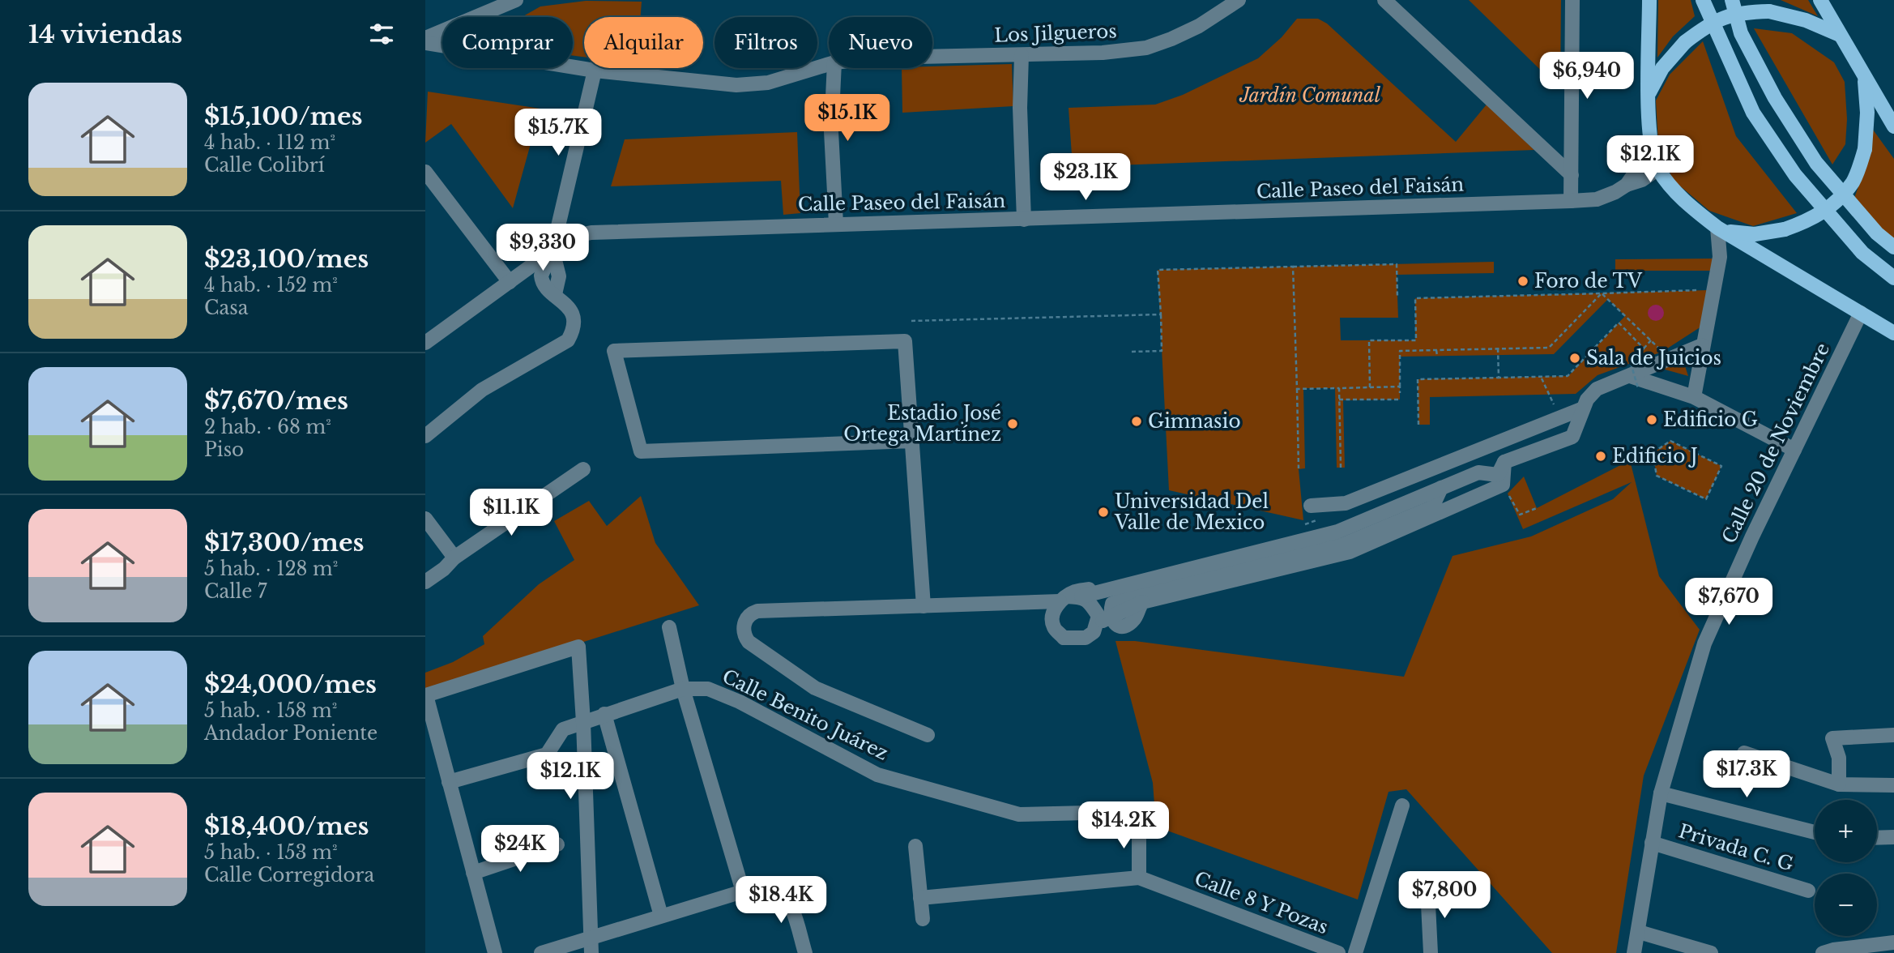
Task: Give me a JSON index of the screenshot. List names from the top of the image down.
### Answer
{
  "streets": {
    "street": [
      "Los Jilgueros",
      "Calle Paseo del Faisán",
      "Calle 20 de Noviembre",
      "Calle Benito Juárez",
      "Privada C. G",
      "Calle 8 Y Pozas"
    ]
  },
  "crossings": [
    ["Calle 20 de Noviembre", "Privada C. G"],
    ["Calle Benito Juárez", "Calle 8 Y Pozas"]
  ],
  "parks": ["Jardín Comunal"],
  "places": [
    "Foro de TV",
    "Sala de Juicios",
    "Edificio G",
    "Gimnasio",
    "Estadio José Ortega Martínez",
    "Edificio J",
    "Universidad Del Valle de Mexico"
  ],
  "page": {
    "heading": "14 viviendas",
    "chip": [
      "Comprar",
      "Alquilar",
      "Filtros",
      "Nuevo"
    ],
    "price": [
      "$6,940",
      "$15.1K",
      "$15.7K",
      "$12.1K",
      "$23.1K",
      "$9,330",
      "$11.1K",
      "$7,670",
      "$17.3K",
      "$12.1K",
      "$14.2K",
      "$24K",
      "$7,800",
      "$18.4K"
    ],
    "list": [
      {
        "name": "$15,100/mes",
        "note": "4 hab. · 112 m² · Calle Colibrí"
      },
      {
        "name": "$23,100/mes",
        "note": "4 hab. · 152 m² · Casa"
      },
      {
        "name": "$7,670/mes",
        "note": "2 hab. · 68 m² · Piso"
      },
      {
        "name": "$17,300/mes",
        "note": "5 hab. · 128 m² · Calle 7"
      },
      {
        "name": "$24,000/mes",
        "note": "5 hab. · 158 m² · Andador Poniente"
      },
      {
        "name": "$18,400/mes",
        "note": "5 hab. · 153 m² · Calle Corregidora"
      }
    ],
    "map_buttons": ["+", "−"]
  }
}
